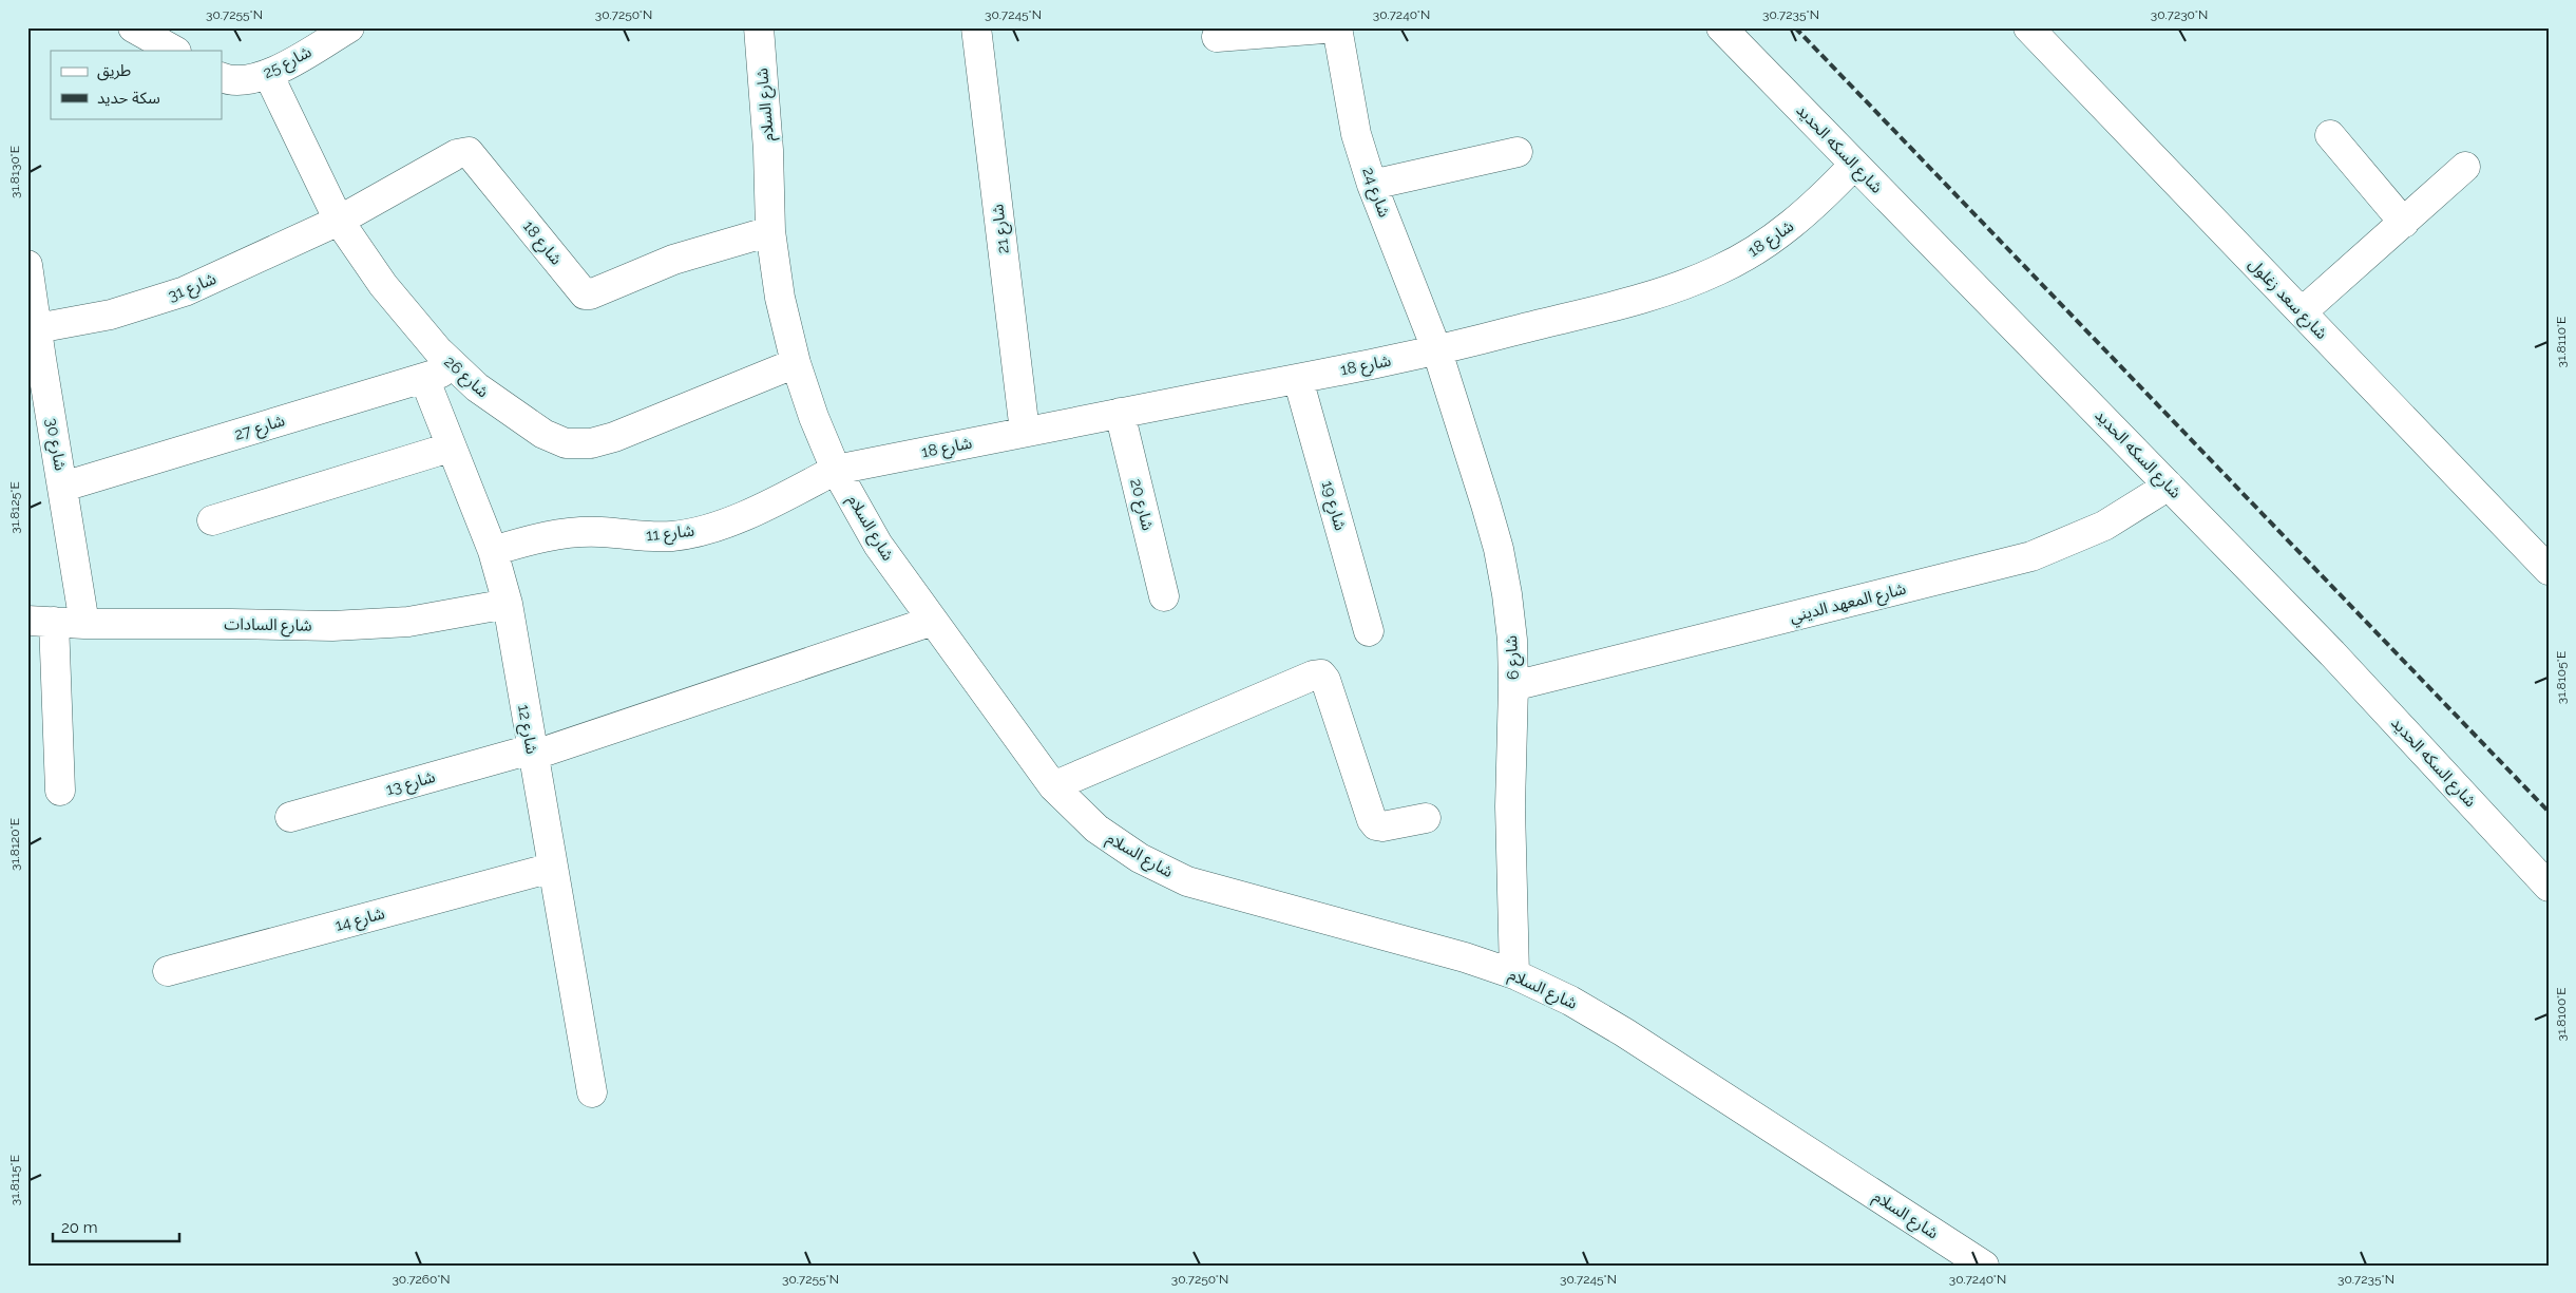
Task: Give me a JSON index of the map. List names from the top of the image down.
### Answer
{
  "streets": {
    "street": [
      "شارع 25",
      "شارع السلام",
      "شارع السكه الحديد",
      "شارع 24",
      "شارع 21",
      "شارع 18",
      "شارع 31",
      "شارع سعد زغلول",
      "شارع 26",
      "شارع 27",
      "شارع 30",
      "شارع 20",
      "شارع 19",
      "شارع 11",
      "شارع المعهد الديني",
      "شارع السادات",
      "شارع 6",
      "شارع 12",
      "شارع 13",
      "شارع 14"
    ]
  },
  "crossings": [
    ["شارع 25", "شارع 26"],
    ["شارع السلام", "شارع 18"],
    ["شارع السلام", "شارع 26"],
    ["شارع السلام", "شارع 11"],
    ["شارع السلام", "شارع 6"],
    ["شارع السلام", "شارع 13"],
    ["شارع السكه الحديد", "شارع 18"],
    ["شارع السكه الحديد", "شارع المعهد الديني"],
    ["شارع 24", "شارع 18"],
    ["شارع 24", "شارع 6"],
    ["شارع 21", "شارع 18"],
    ["شارع 18", "شارع 31"],
    ["شارع 18", "شارع 26"],
    ["شارع 18", "شارع 20"],
    ["شارع 18", "شارع 19"],
    ["شارع 18", "شارع 11"],
    ["شارع 18", "شارع 6"],
    ["شارع 31", "شارع 26"],
    ["شارع 31", "شارع 30"],
    ["شارع 26", "شارع 27"],
    ["شارع 27", "شارع 30"],
    ["شارع 27", "شارع 12"],
    ["شارع 30", "شارع السادات"],
    ["شارع 11", "شارع 12"],
    ["شارع المعهد الديني", "شارع 6"],
    ["شارع السادات", "شارع 12"],
    ["شارع 12", "شارع 13"],
    ["شارع 12", "شارع 14"]
  ],
  "legend": ["طريق", "سكة حديد"],
  "scale_bar": "20 m",
  "coordinates": [
    "30.7255°N",
    "30.7250°N",
    "30.7245°N",
    "30.7240°N",
    "30.7235°N",
    "30.7230°N",
    "31.8130°E",
    "31.8110°E",
    "31.8125°E",
    "31.8105°E",
    "31.8120°E",
    "31.8100°E",
    "31.8115°E",
    "30.7260°N"
  ]
}
